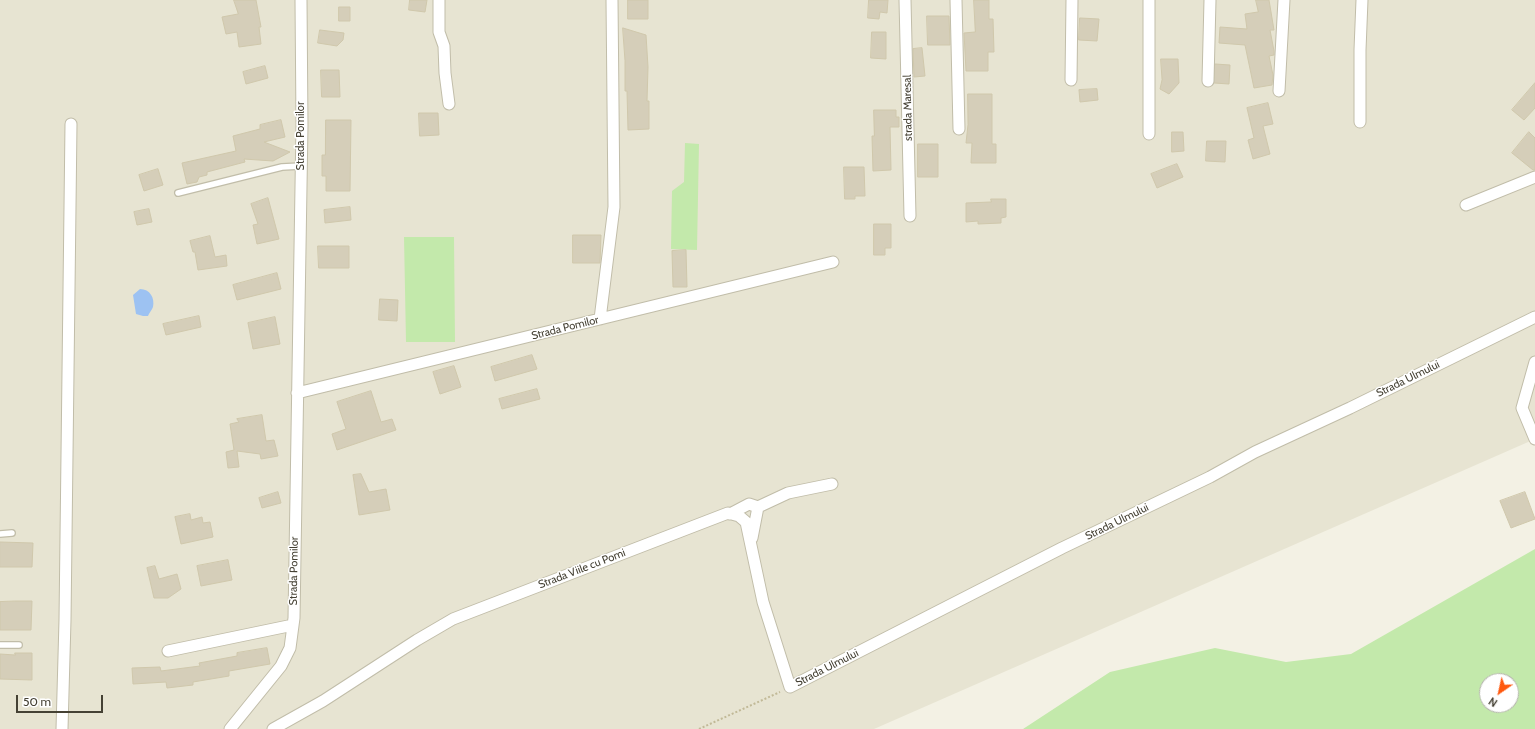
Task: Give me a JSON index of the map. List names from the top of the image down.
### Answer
{
  "streets": {
    "street": [
      "strada Maresal",
      "Strada Pomilor",
      "Strada Ulmului",
      "Strada Viile cu Pomi"
    ]
  },
  "scale_bar": "50 m",
  "north": "bottom left"
}
